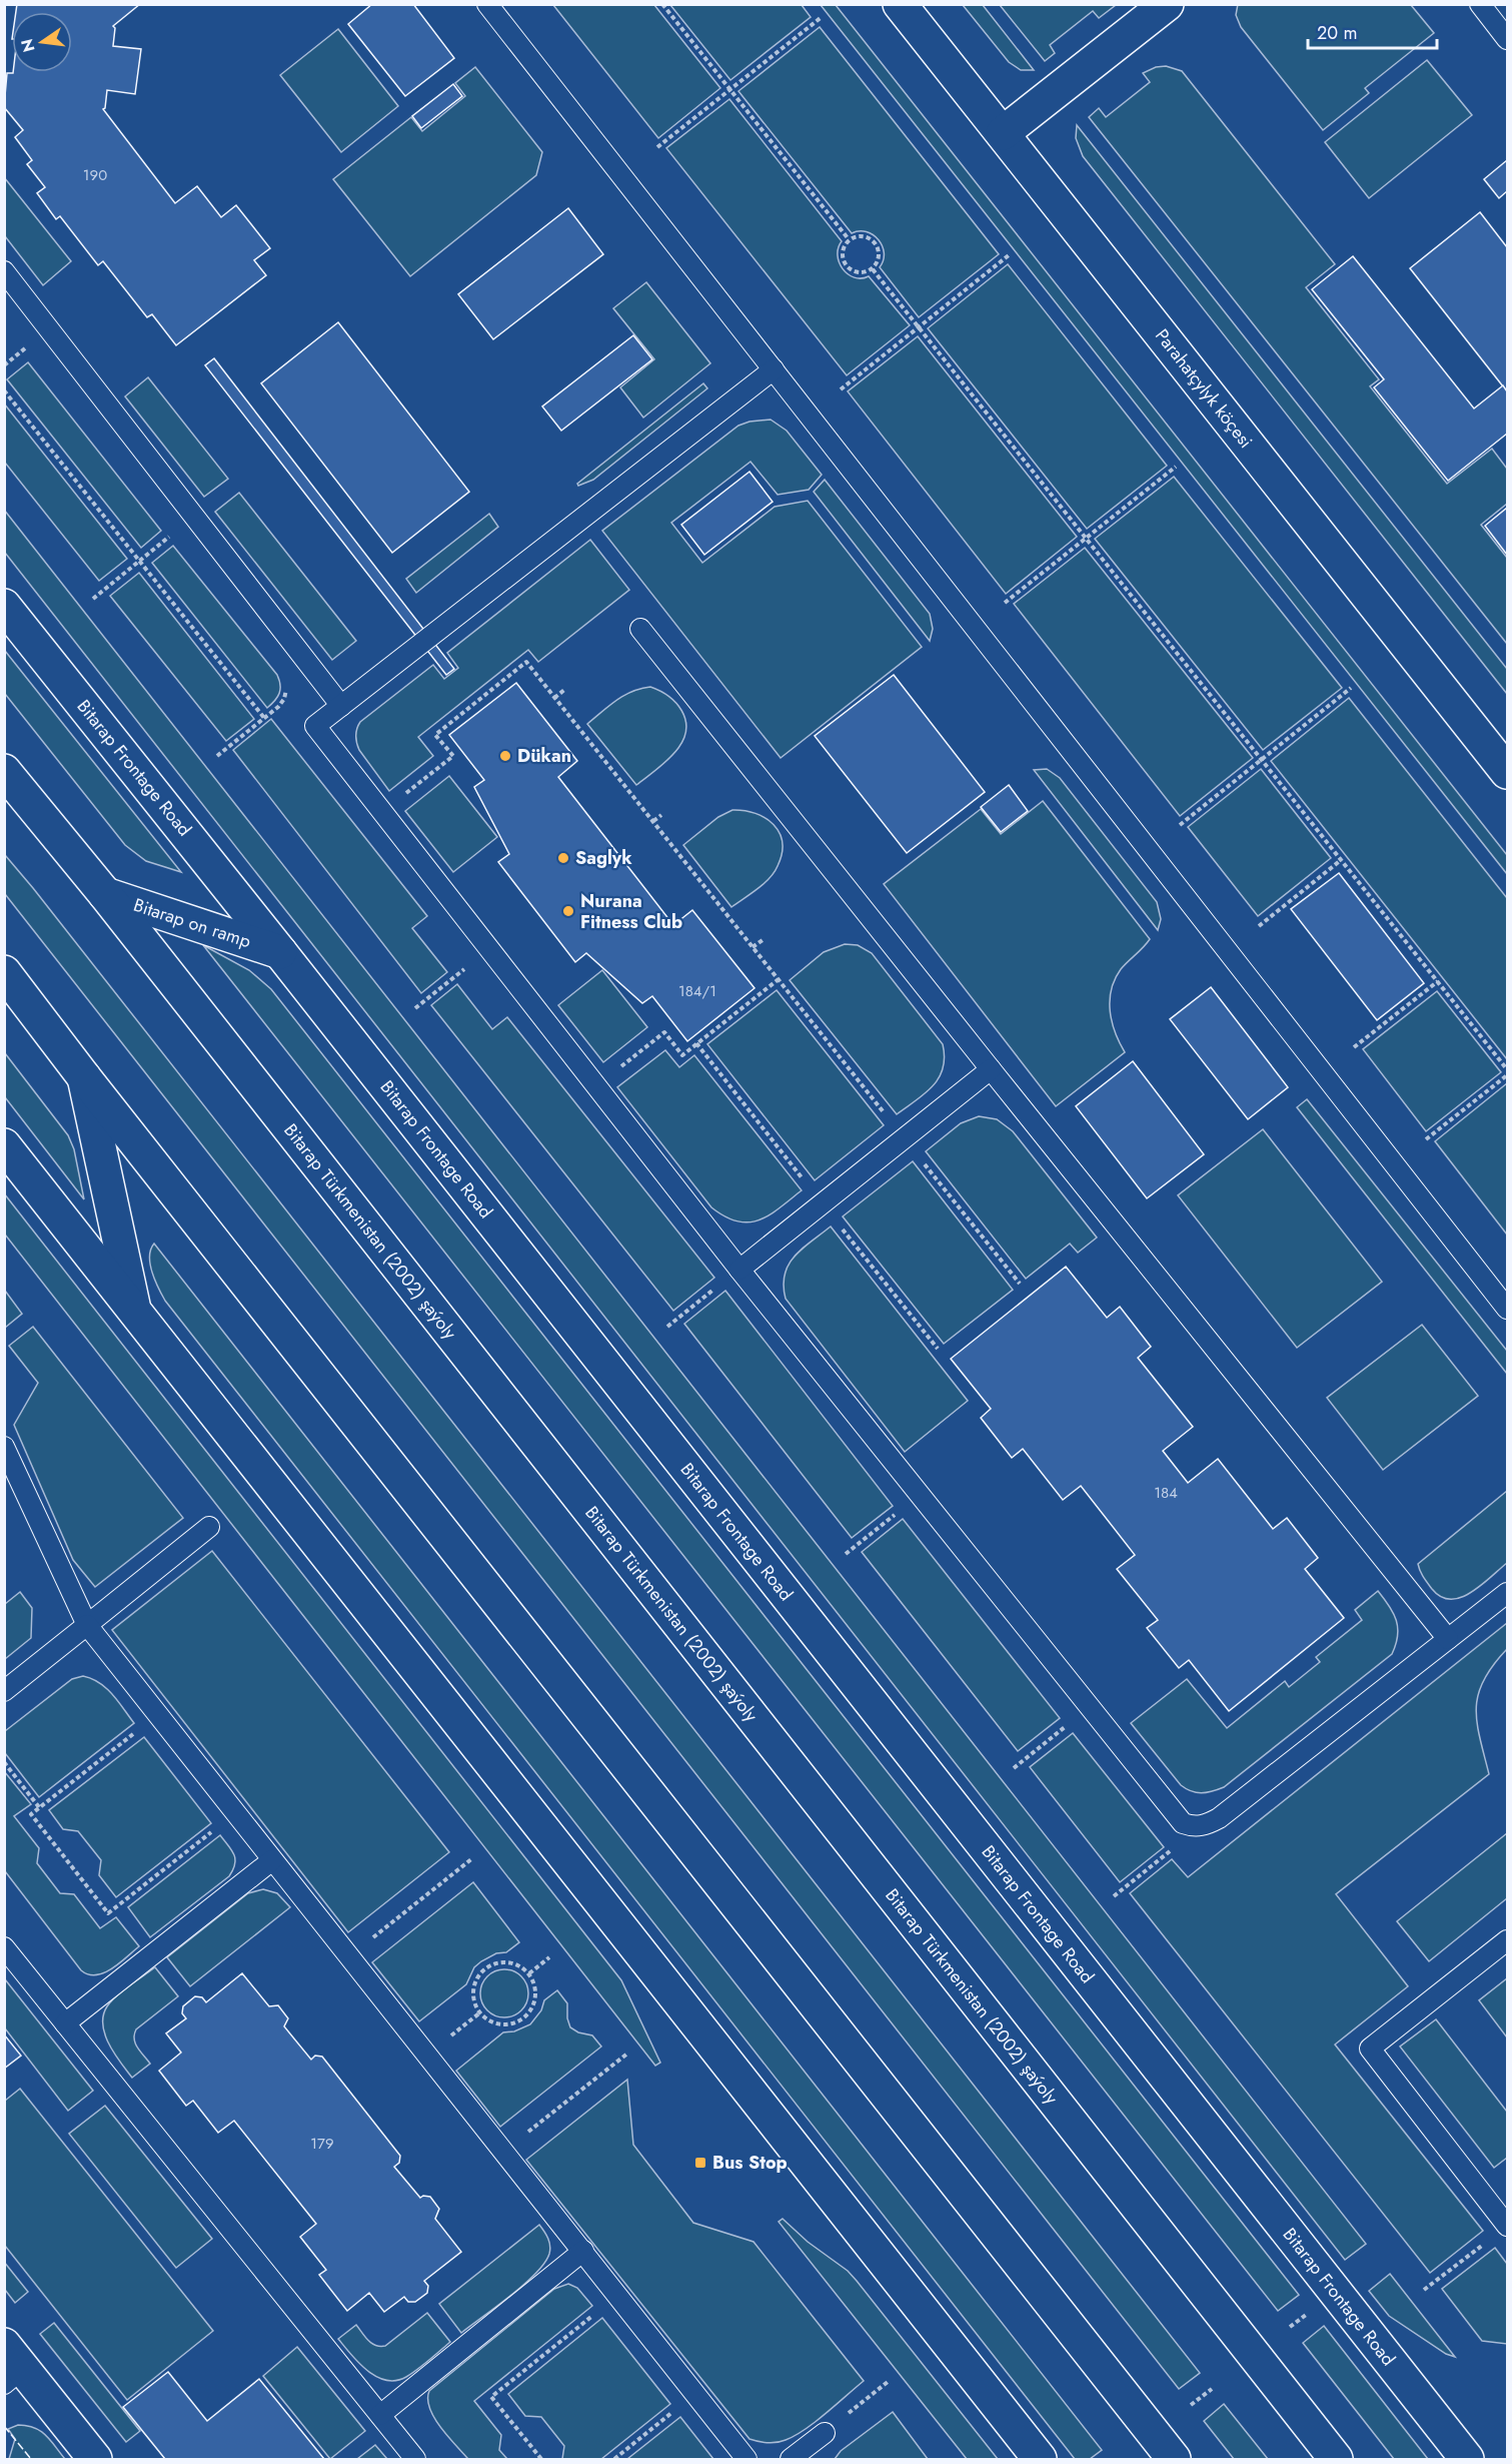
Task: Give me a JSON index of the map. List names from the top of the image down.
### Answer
{
  "streets": {
    "street": [
      "Parahatçylyk köçesi",
      "Bitarap Frontage Road",
      "Bitarap on ramp",
      "Bitarap Türkmenistan (2002) şaýoly"
    ]
  },
  "crossings": [
    ["Bitarap Frontage Road", "Bitarap on ramp"],
    ["Bitarap on ramp", "Bitarap Türkmenistan (2002) şaýoly"]
  ],
  "places": {
    "other": ["Dükan", "Saglyk", "Nurana Fitness Club"],
    "transit": ["Bus Stop"]
  },
  "house_numbers": [
    "190",
    "184/1",
    "184",
    "179"
  ],
  "scale_bar": "20 m",
  "north": "left"
}
